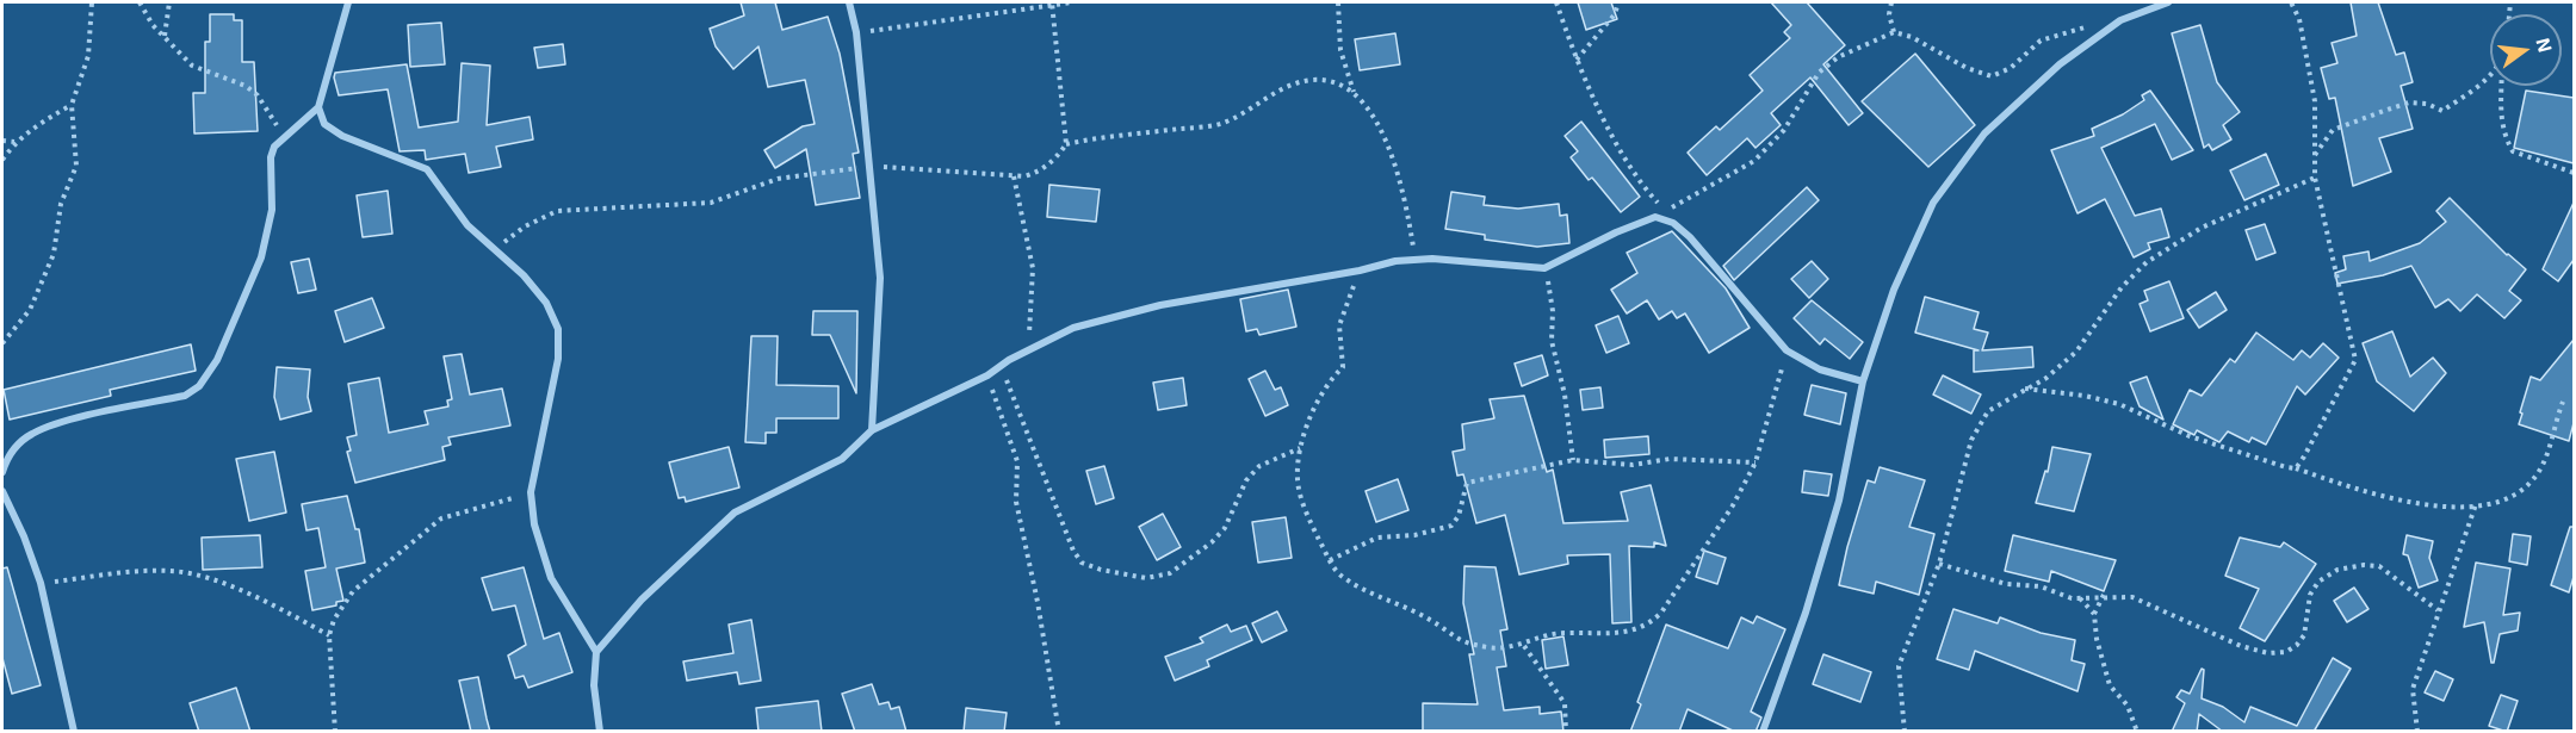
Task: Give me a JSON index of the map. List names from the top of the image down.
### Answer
{
  "north": "right"
}
